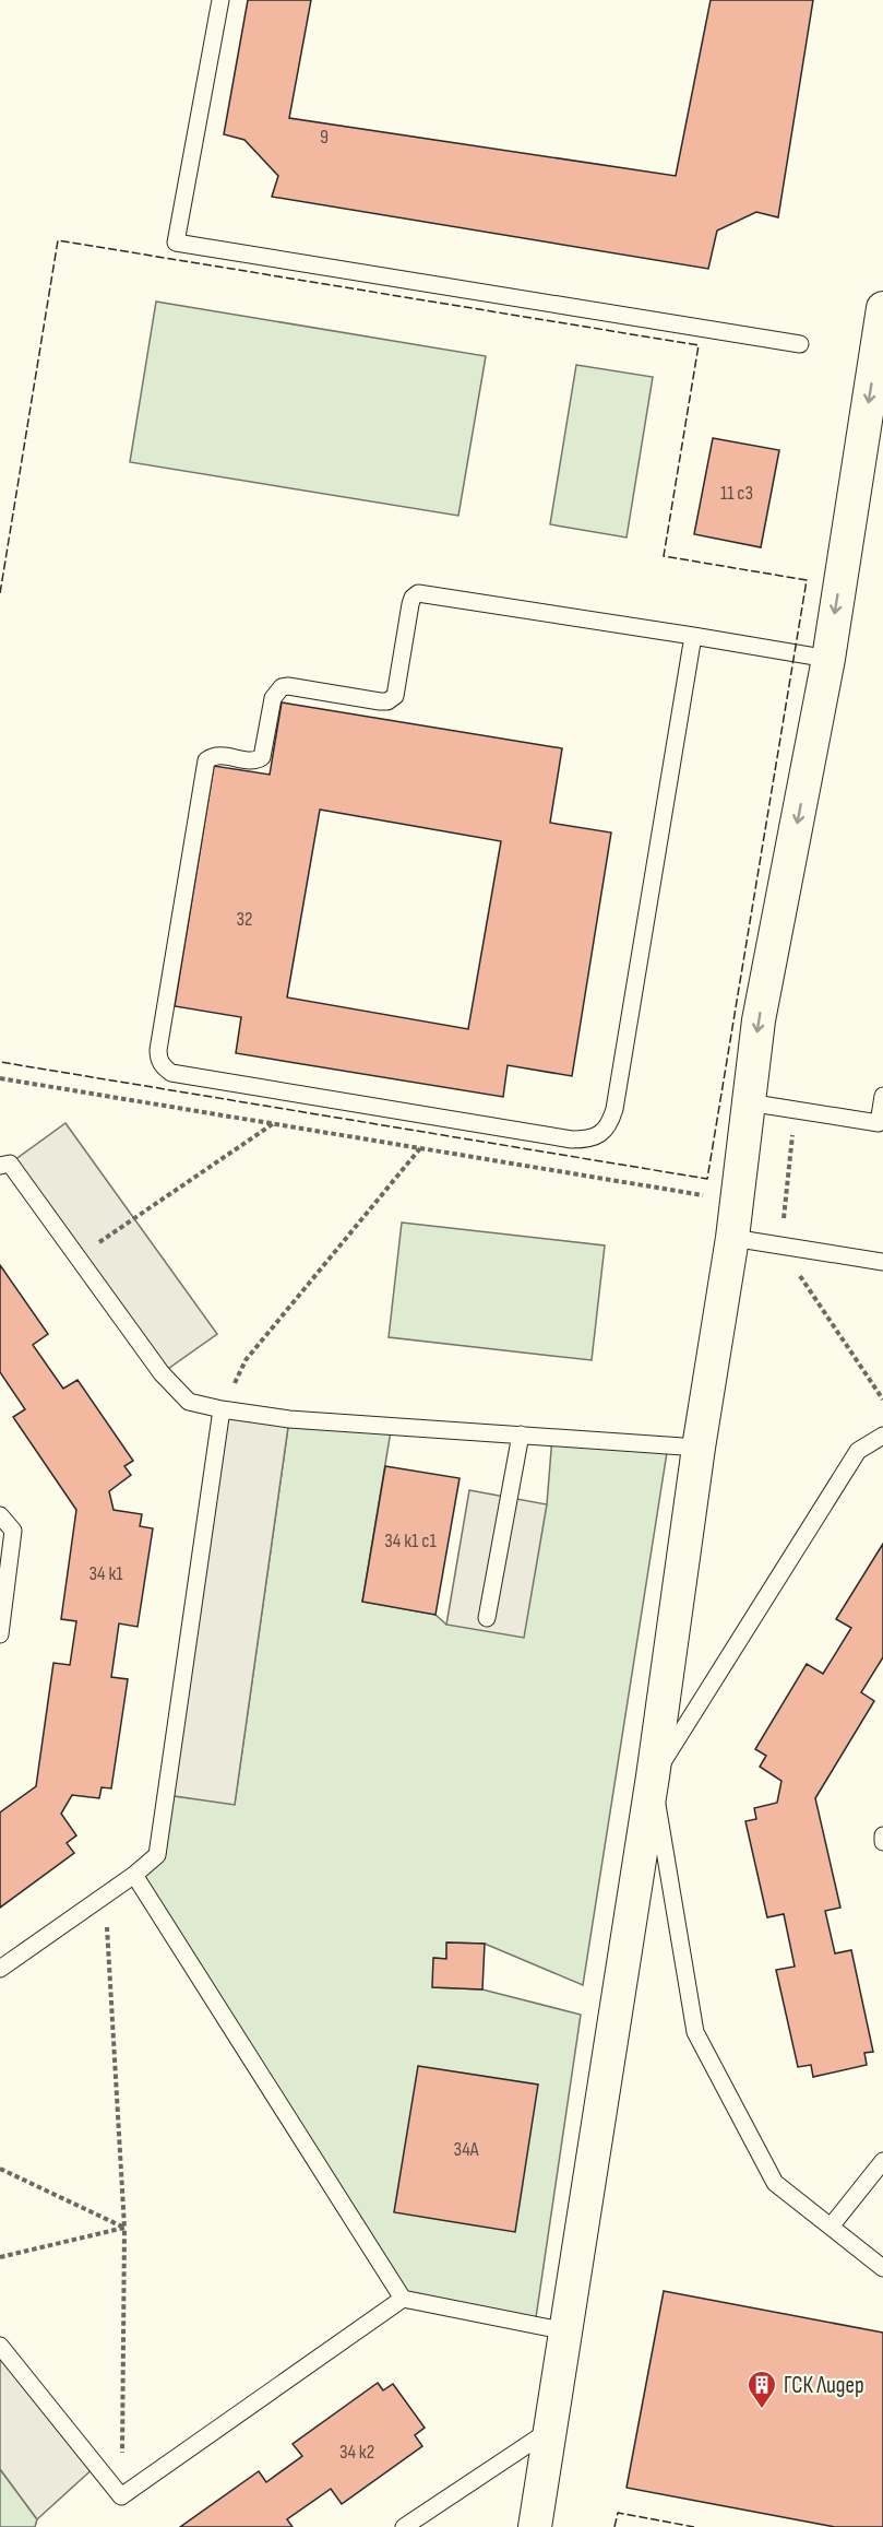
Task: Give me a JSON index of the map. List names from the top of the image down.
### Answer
{
  "places": {
    "building": ["ГСК Лидер"]
  },
  "house_numbers": [
    "9",
    "11 с3",
    "32",
    "34 к1 с1",
    "34 к1",
    "34А",
    "34 к2"
  ]
}
